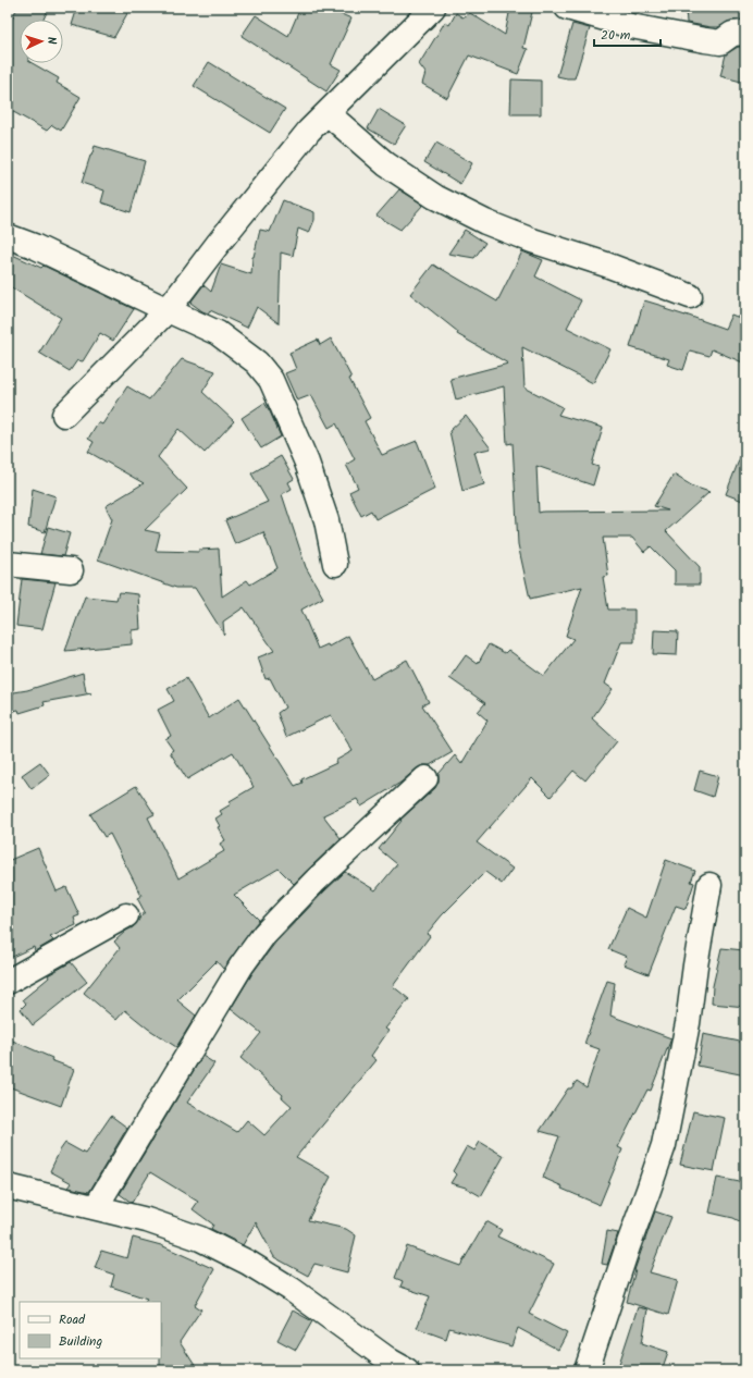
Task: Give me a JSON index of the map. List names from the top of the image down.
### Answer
{
  "legend": ["Road", "Building"],
  "scale_bar": "20 m",
  "north": "right"
}
